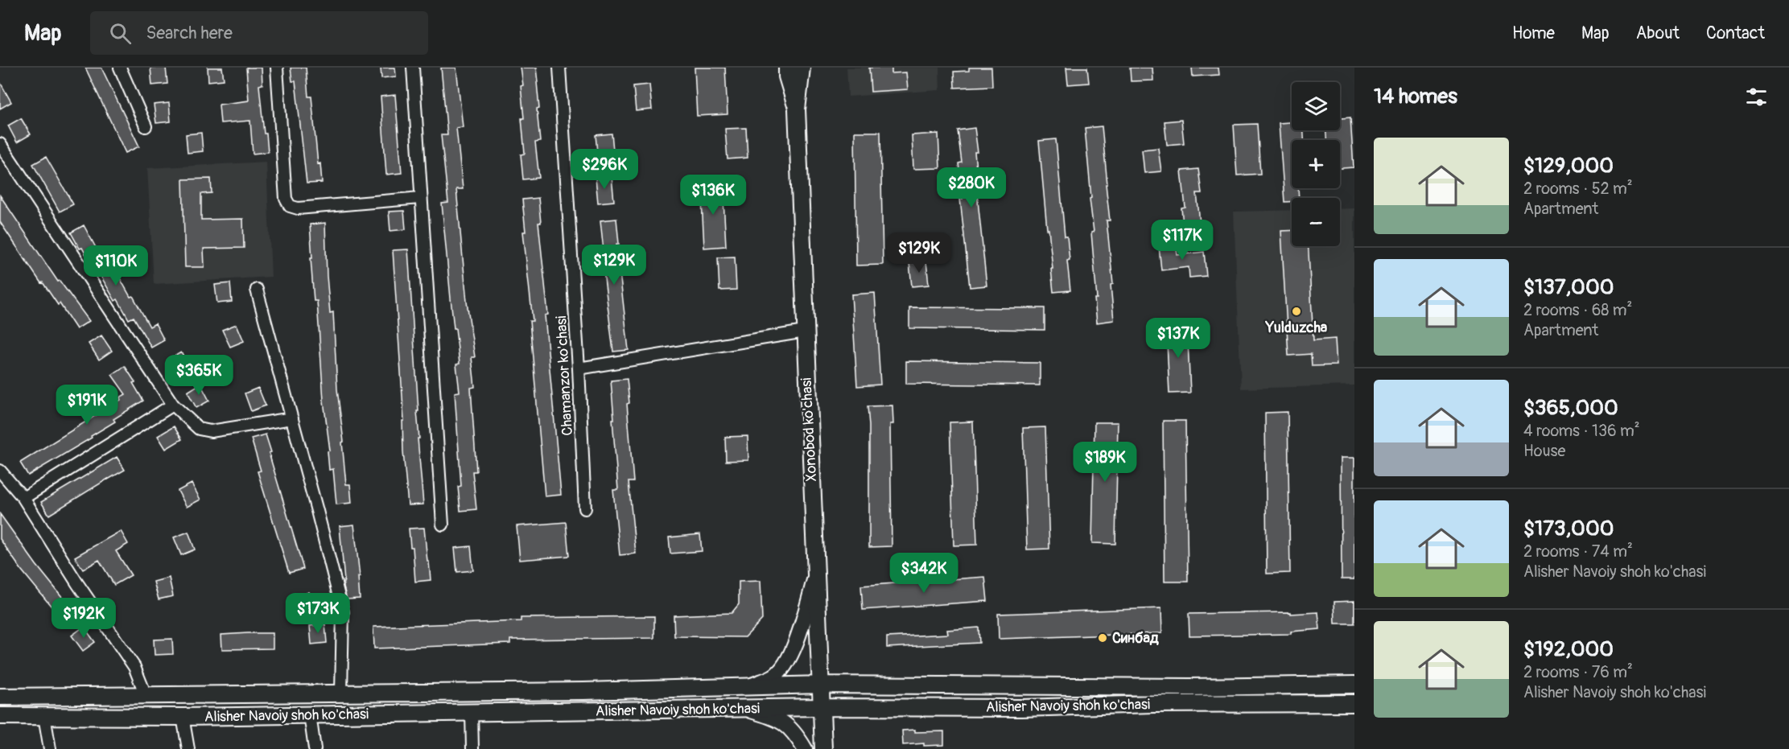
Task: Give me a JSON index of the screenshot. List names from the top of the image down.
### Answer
{
  "streets": {
    "main road": ["Xonobod ko'chasi", "Alisher Navoiy shoh ko'chasi"],
    "street": ["Chamanzor ko'chasi"]
  },
  "crossings": [
    ["Xonobod ko'chasi", "Alisher Navoiy shoh ko'chasi"]
  ],
  "places": ["Yulduzcha", "Синбад"],
  "page": {
    "header": "Map",
    "search": "Search here",
    "nav": [
      "Home",
      "Map",
      "About",
      "Contact"
    ],
    "heading": "14 homes",
    "map_buttons": ["+", "−"],
    "list": [
      {
        "name": "$129,000",
        "note": "2 rooms · 52 m² · Apartment"
      },
      {
        "name": "$137,000",
        "note": "2 rooms · 68 m² · Apartment"
      },
      {
        "name": "$365,000",
        "note": "4 rooms · 136 m² · House"
      },
      {
        "name": "$173,000",
        "note": "2 rooms · 74 m² · Alisher Navoiy shoh ko'chasi"
      },
      {
        "name": "$192,000",
        "note": "2 rooms · 76 m² · Alisher Navoiy shoh ko'chasi"
      }
    ],
    "price": [
      "$296K",
      "$280K",
      "$136K",
      "$117K",
      "$129K",
      "$129K",
      "$110K",
      "$137K",
      "$365K",
      "$191K",
      "$189K",
      "$342K",
      "$173K",
      "$192K"
    ]
  }
}
